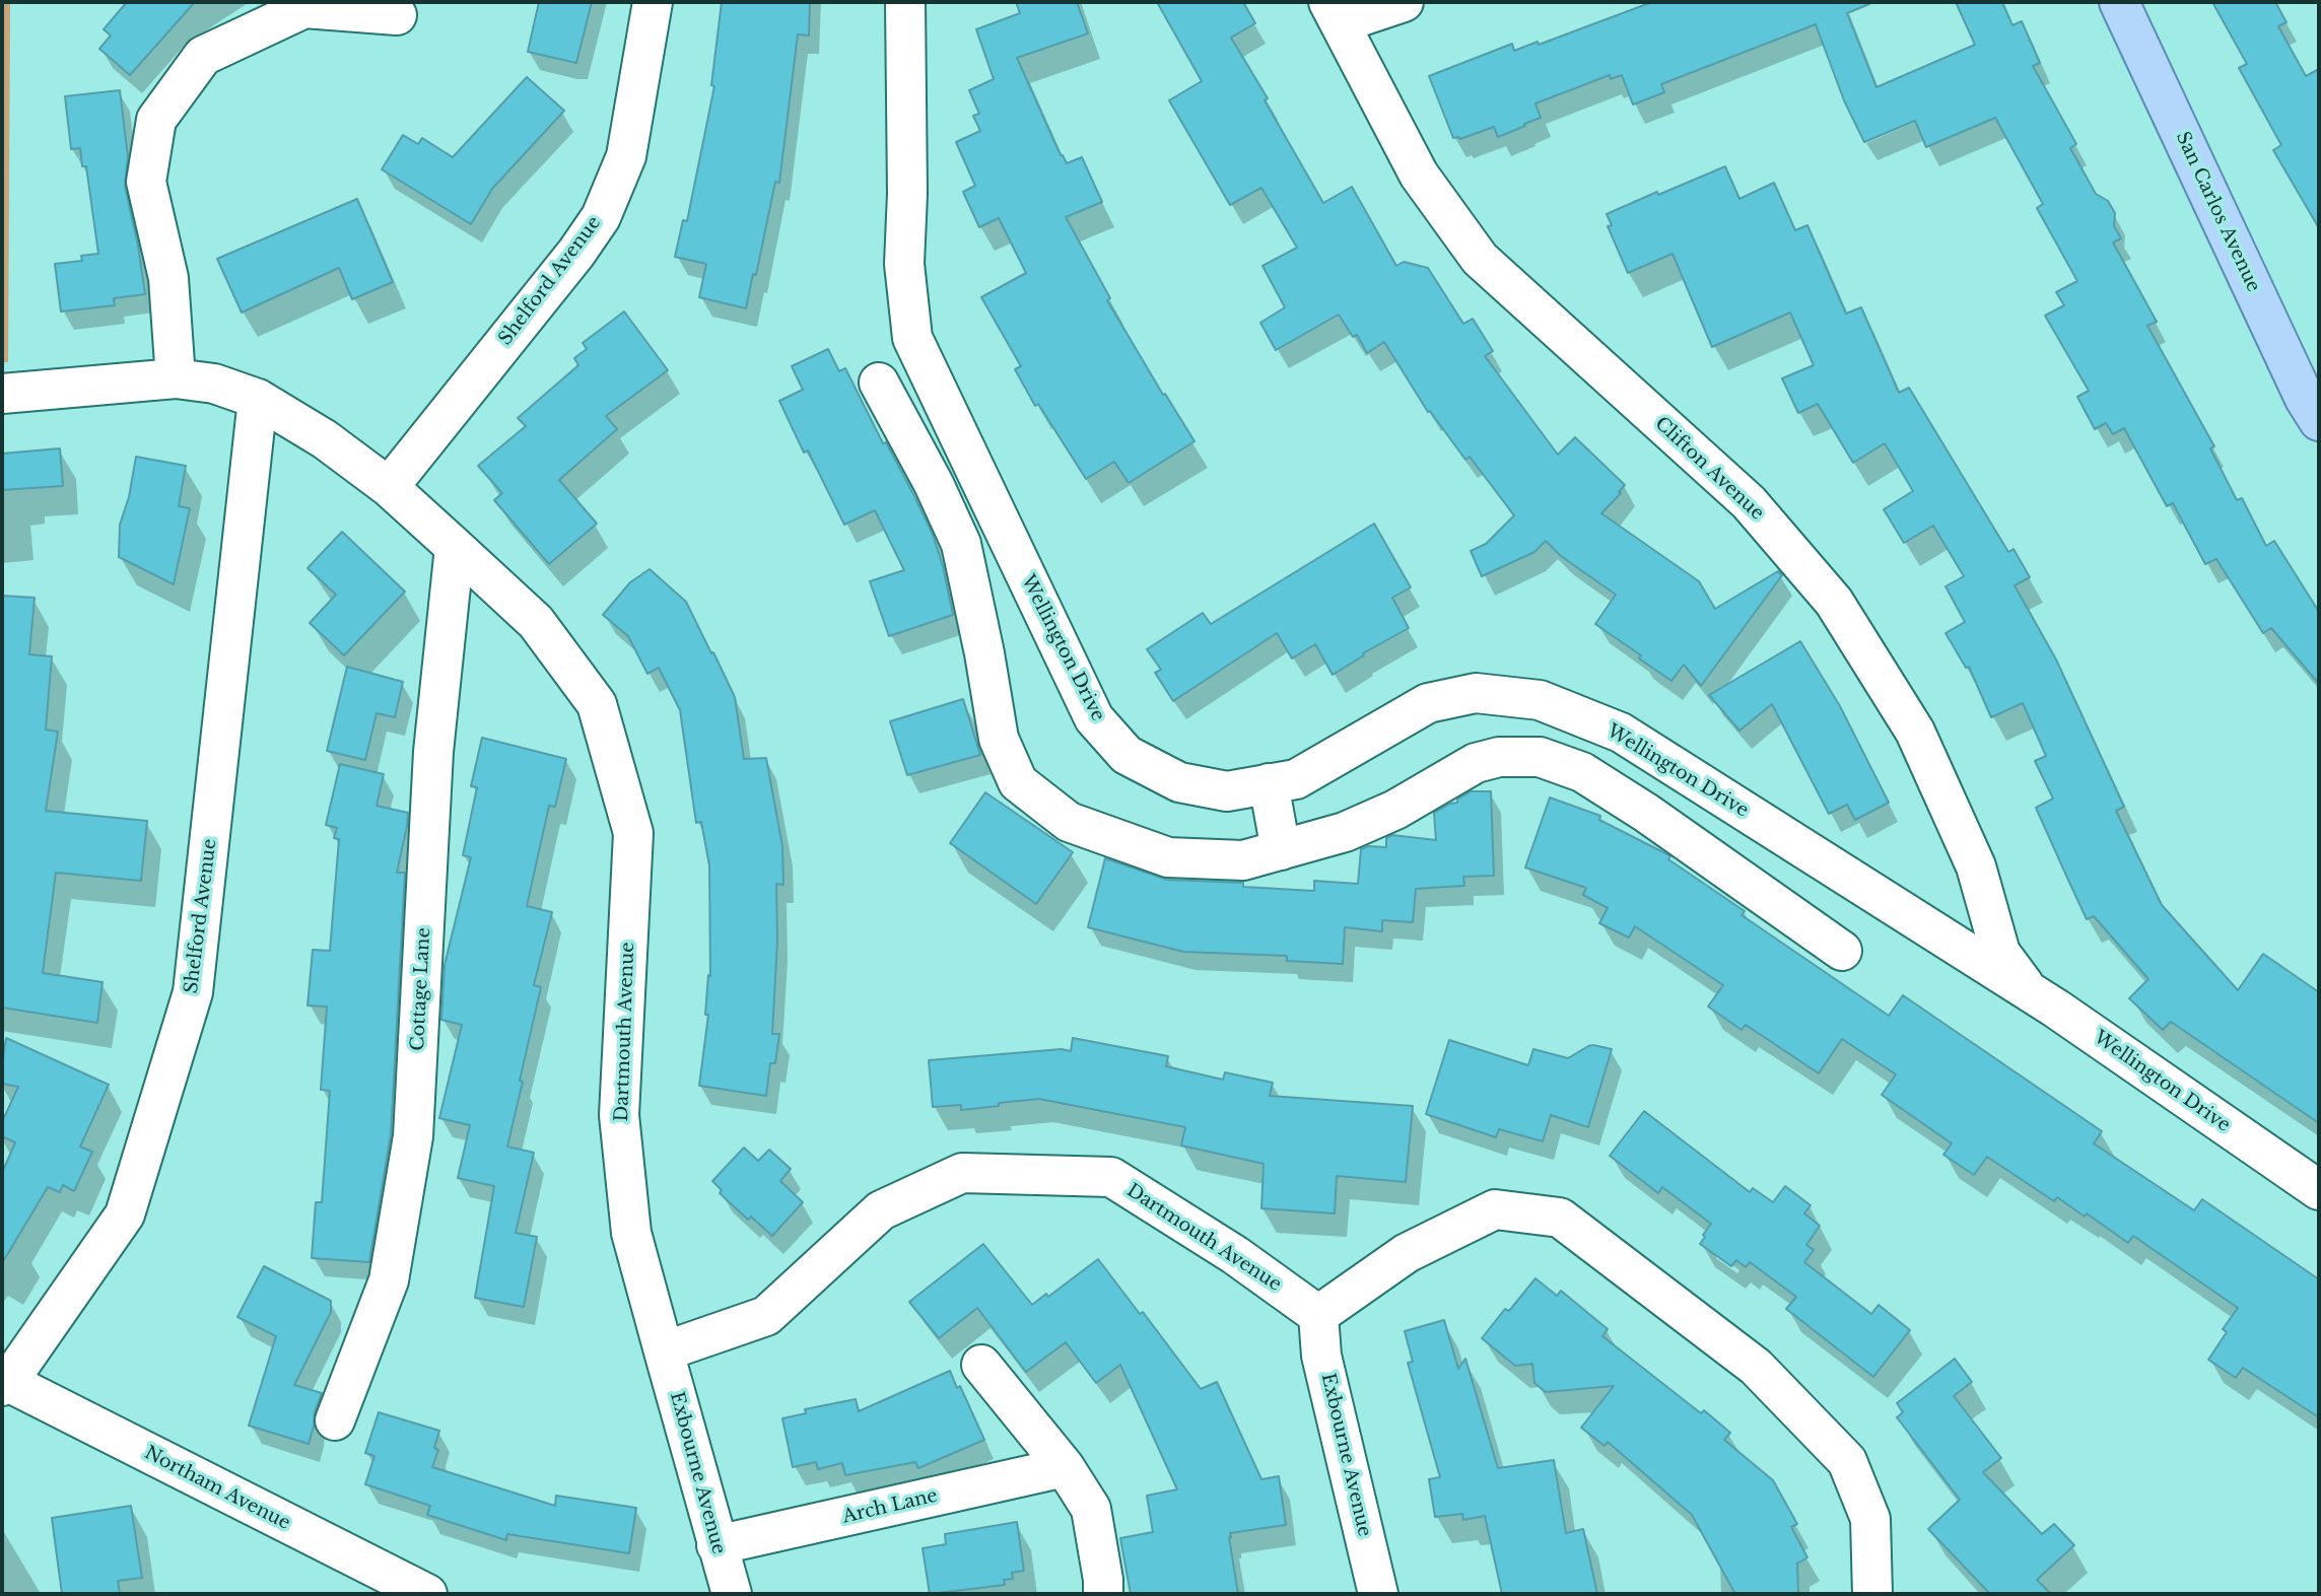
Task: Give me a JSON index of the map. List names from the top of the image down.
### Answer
{
  "streets": {
    "main road": ["San Carlos Avenue"],
    "street": [
      "Shelford Avenue",
      "Clifton Avenue",
      "Wellington Drive",
      "Cottage Lane",
      "Dartmouth Avenue",
      "Exbourne Avenue",
      "Northam Avenue",
      "Arch Lane"
    ]
  },
  "crossings": [
    ["Shelford Avenue", "Dartmouth Avenue"],
    ["Shelford Avenue", "Northam Avenue"],
    ["Clifton Avenue", "Wellington Drive"],
    ["Cottage Lane", "Dartmouth Avenue"],
    ["Dartmouth Avenue", "Exbourne Avenue"],
    ["Exbourne Avenue", "Arch Lane"]
  ]
}
